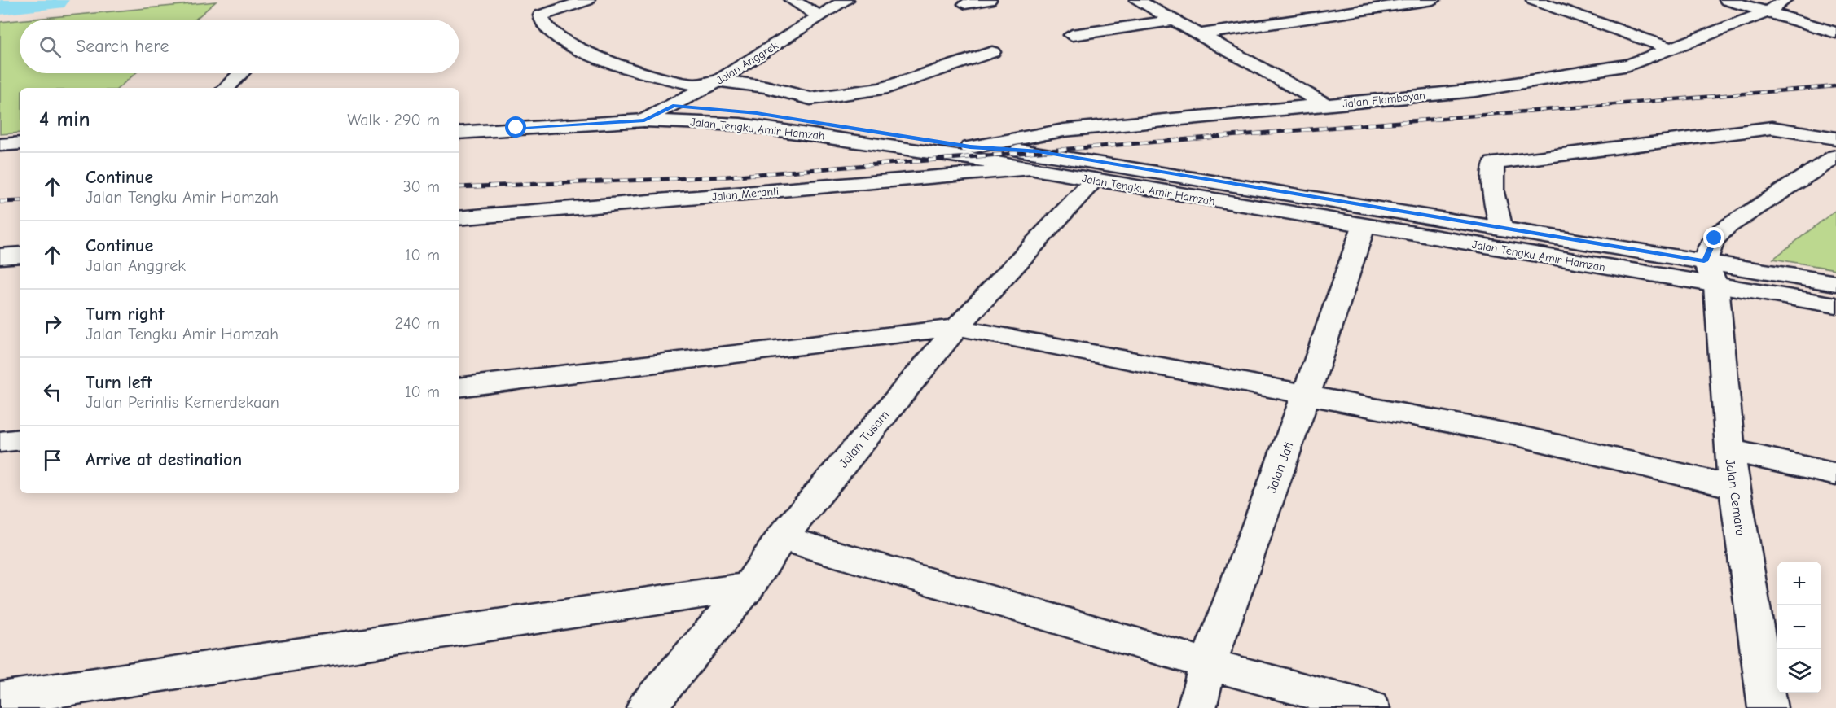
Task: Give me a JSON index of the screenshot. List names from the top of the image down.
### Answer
{
  "streets": {
    "street": [
      "Jalan Anggrek",
      "Jalan Flamboyan",
      "Jalan Tengku Amir Hamzah",
      "Jalan Meranti",
      "Jalan Tusam",
      "Jalan Jati",
      "Jalan Cemara"
    ]
  },
  "crossings": [
    ["Jalan Anggrek", "Jalan Tengku Amir Hamzah"],
    ["Jalan Flamboyan", "Jalan Tengku Amir Hamzah"],
    ["Jalan Tengku Amir Hamzah", "Jalan Meranti"],
    ["Jalan Tengku Amir Hamzah", "Jalan Tusam"],
    ["Jalan Tengku Amir Hamzah", "Jalan Jati"],
    ["Jalan Tengku Amir Hamzah", "Jalan Cemara"]
  ],
  "page": {
    "search": "Search here",
    "heading": ["4 min", "Walk · 290 m"],
    "list": [
      ["Continue", "Jalan Tengku Amir Hamzah", "30 m"],
      ["Continue", "Jalan Anggrek", "10 m"],
      ["Turn right", "Jalan Tengku Amir Hamzah", "240 m"],
      ["Turn left", "Jalan Perintis Kemerdekaan", "10 m"],
      "Arrive at destination"
    ],
    "map_buttons": ["+", "−"]
  }
}
